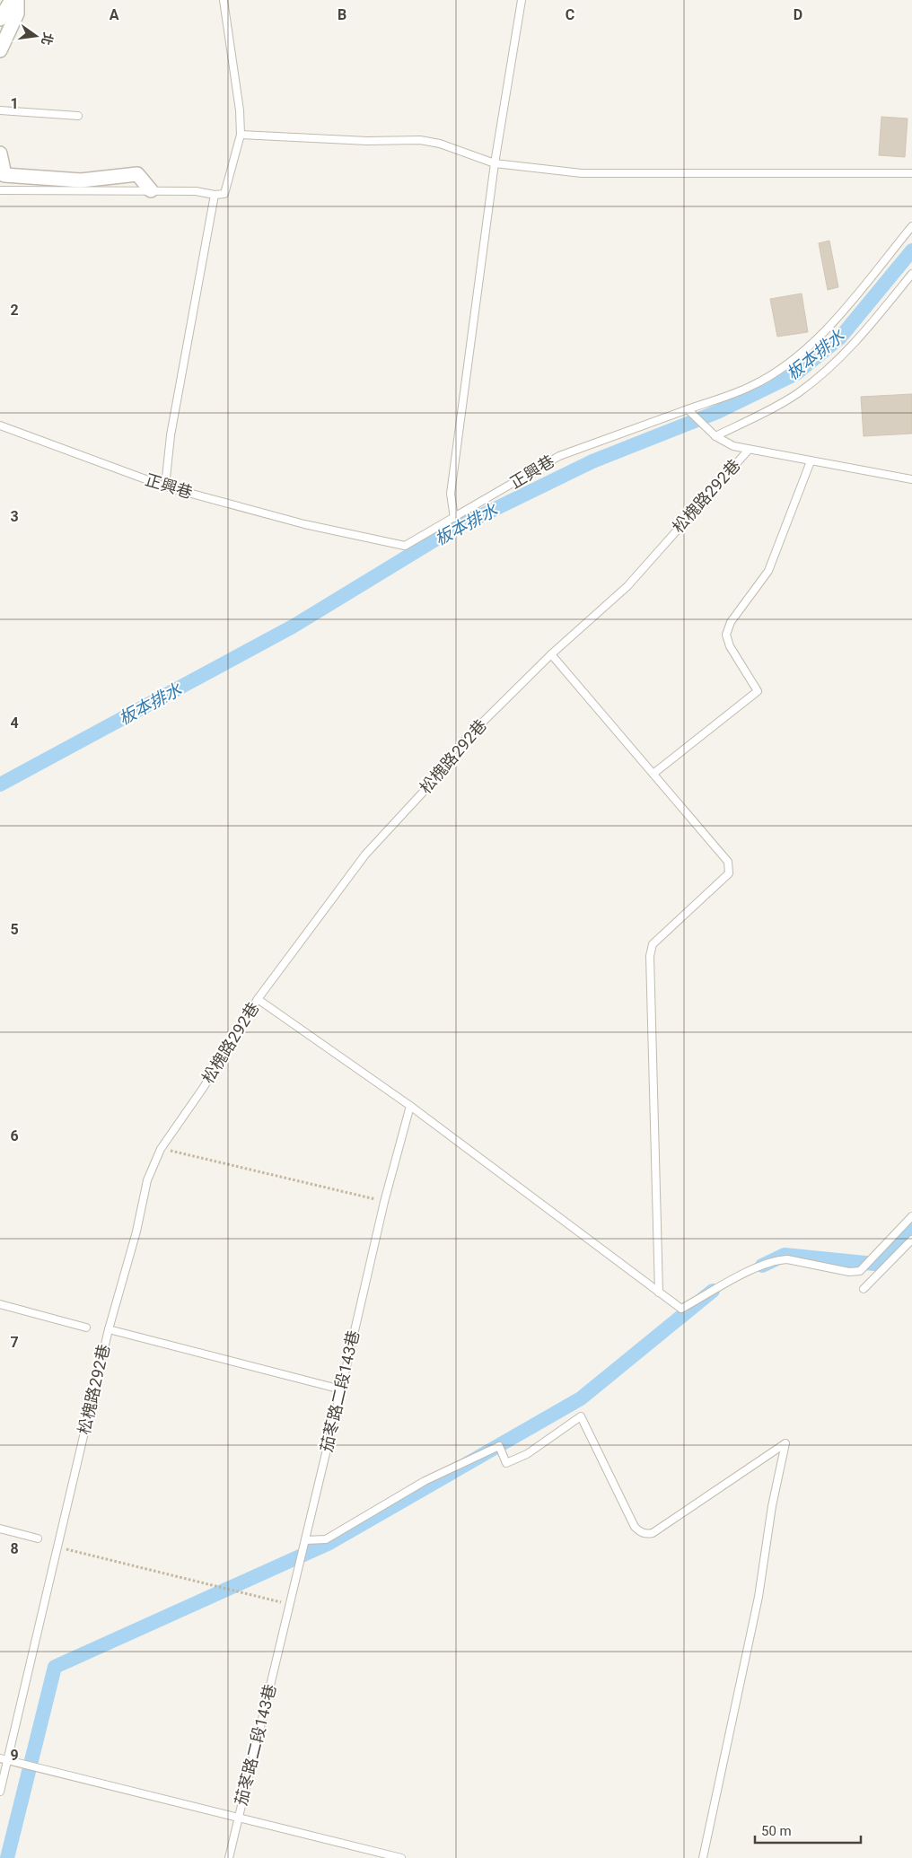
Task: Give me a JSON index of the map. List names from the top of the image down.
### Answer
{
  "streets": {
    "lane": ["正興巷", "松槐路292巷", "茄苳路二段143巷"]
  },
  "water": ["板本排水"],
  "scale_bar": "50 m",
  "north": "right",
  "grid": {
    "columns": [
      "A",
      "B",
      "C",
      "D"
    ],
    "rows": [
      "1",
      "2",
      "3",
      "4",
      "5",
      "6",
      "7",
      "8",
      "9"
    ]
  }
}
